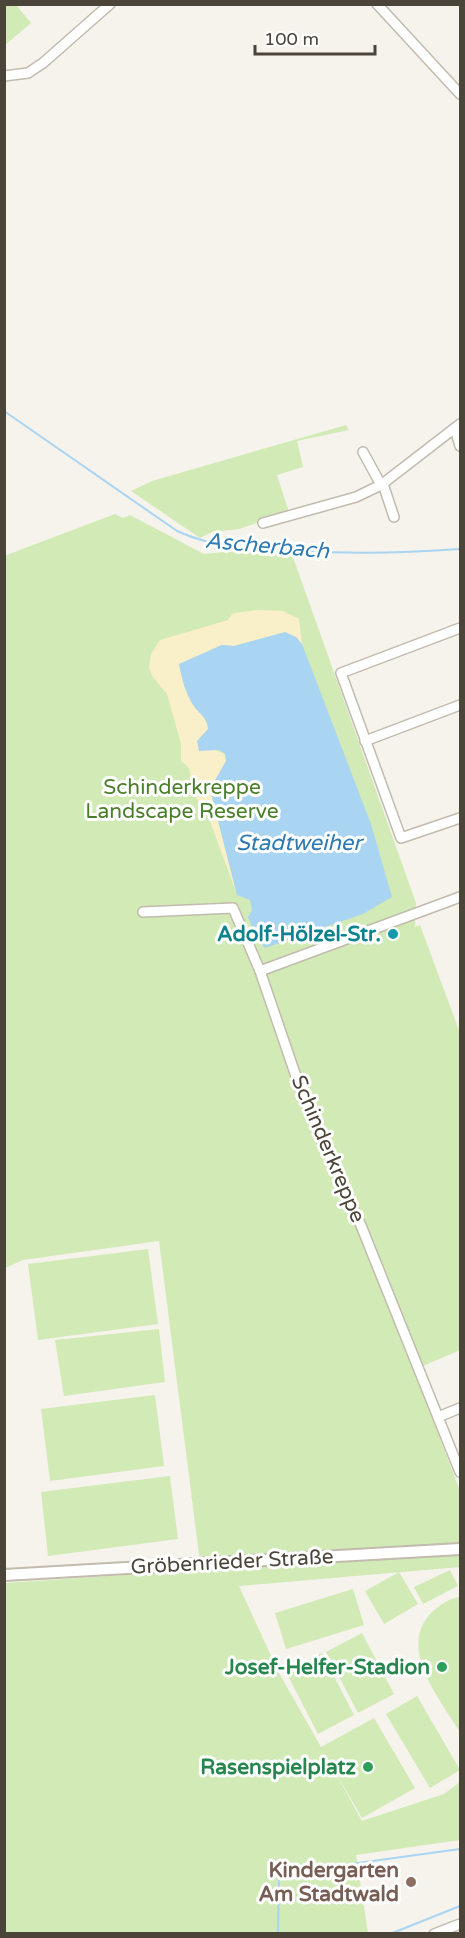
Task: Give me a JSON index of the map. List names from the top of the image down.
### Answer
{
  "streets": {
    "street": ["Schinderkreppe", "Gröbenrieder Straße"]
  },
  "water": ["Ascherbach", "Stadtweiher"],
  "parks": ["Schinderkreppe Landscape Reserve"],
  "places": [
    "Adolf-Hölzel-Str.",
    "Josef-Helfer-Stadion",
    "Rasenspielplatz",
    "Kindergarten Am Stadtwald"
  ],
  "scale_bar": "100 m"
}
